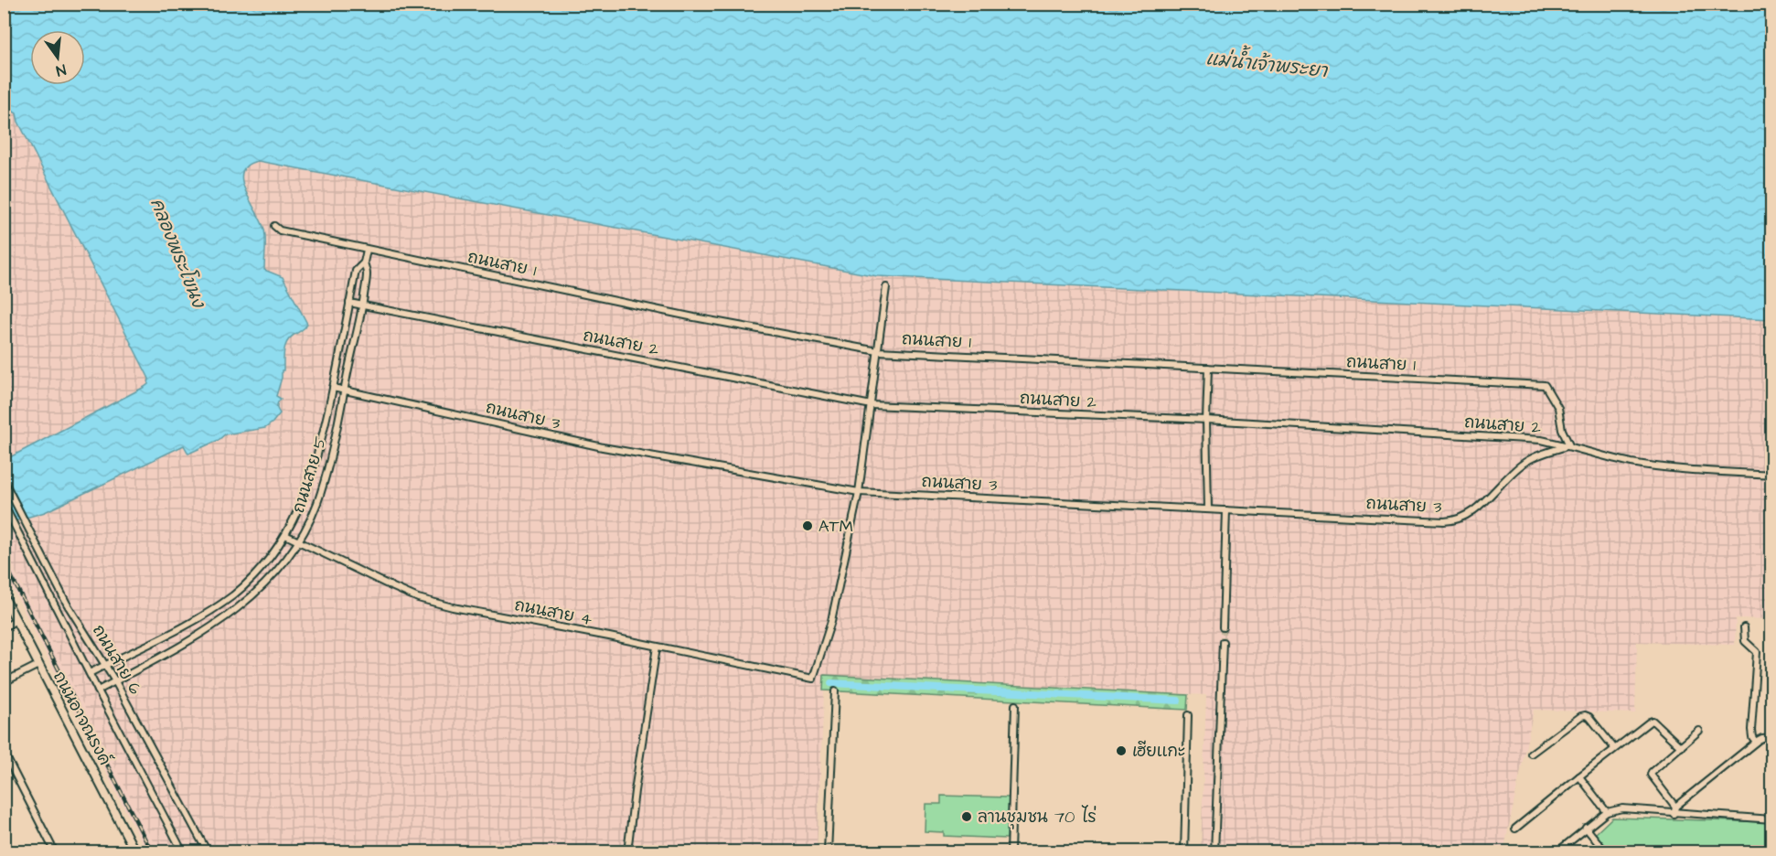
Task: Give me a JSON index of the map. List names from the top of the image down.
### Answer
{
  "streets": {
    "street": [
      "ถนนสาย 1",
      "ถนนสาย 2",
      "ถนนสาย 3",
      "ถนนสาย 5",
      "ถนนสาย 4",
      "ถนนสาย 6",
      "ถนนอาจณรงค์"
    ]
  },
  "crossings": [
    ["ถนนสาย 1", "ถนนสาย 2"],
    ["ถนนสาย 1", "ถนนสาย 3"],
    ["ถนนสาย 1", "ถนนสาย 5"],
    ["ถนนสาย 2", "ถนนสาย 3"],
    ["ถนนสาย 2", "ถนนสาย 5"],
    ["ถนนสาย 3", "ถนนสาย 5"],
    ["ถนนสาย 3", "ถนนสาย 4"],
    ["ถนนสาย 5", "ถนนสาย 4"],
    ["ถนนสาย 5", "ถนนสาย 6"]
  ],
  "water": ["แม่น้ำเจ้าพระยา", "คลองพระโขนง"],
  "places": ["ATM", "เฮียแกะ", "ลานชุมชน 70 ไร่"],
  "north": "bottom"
}
